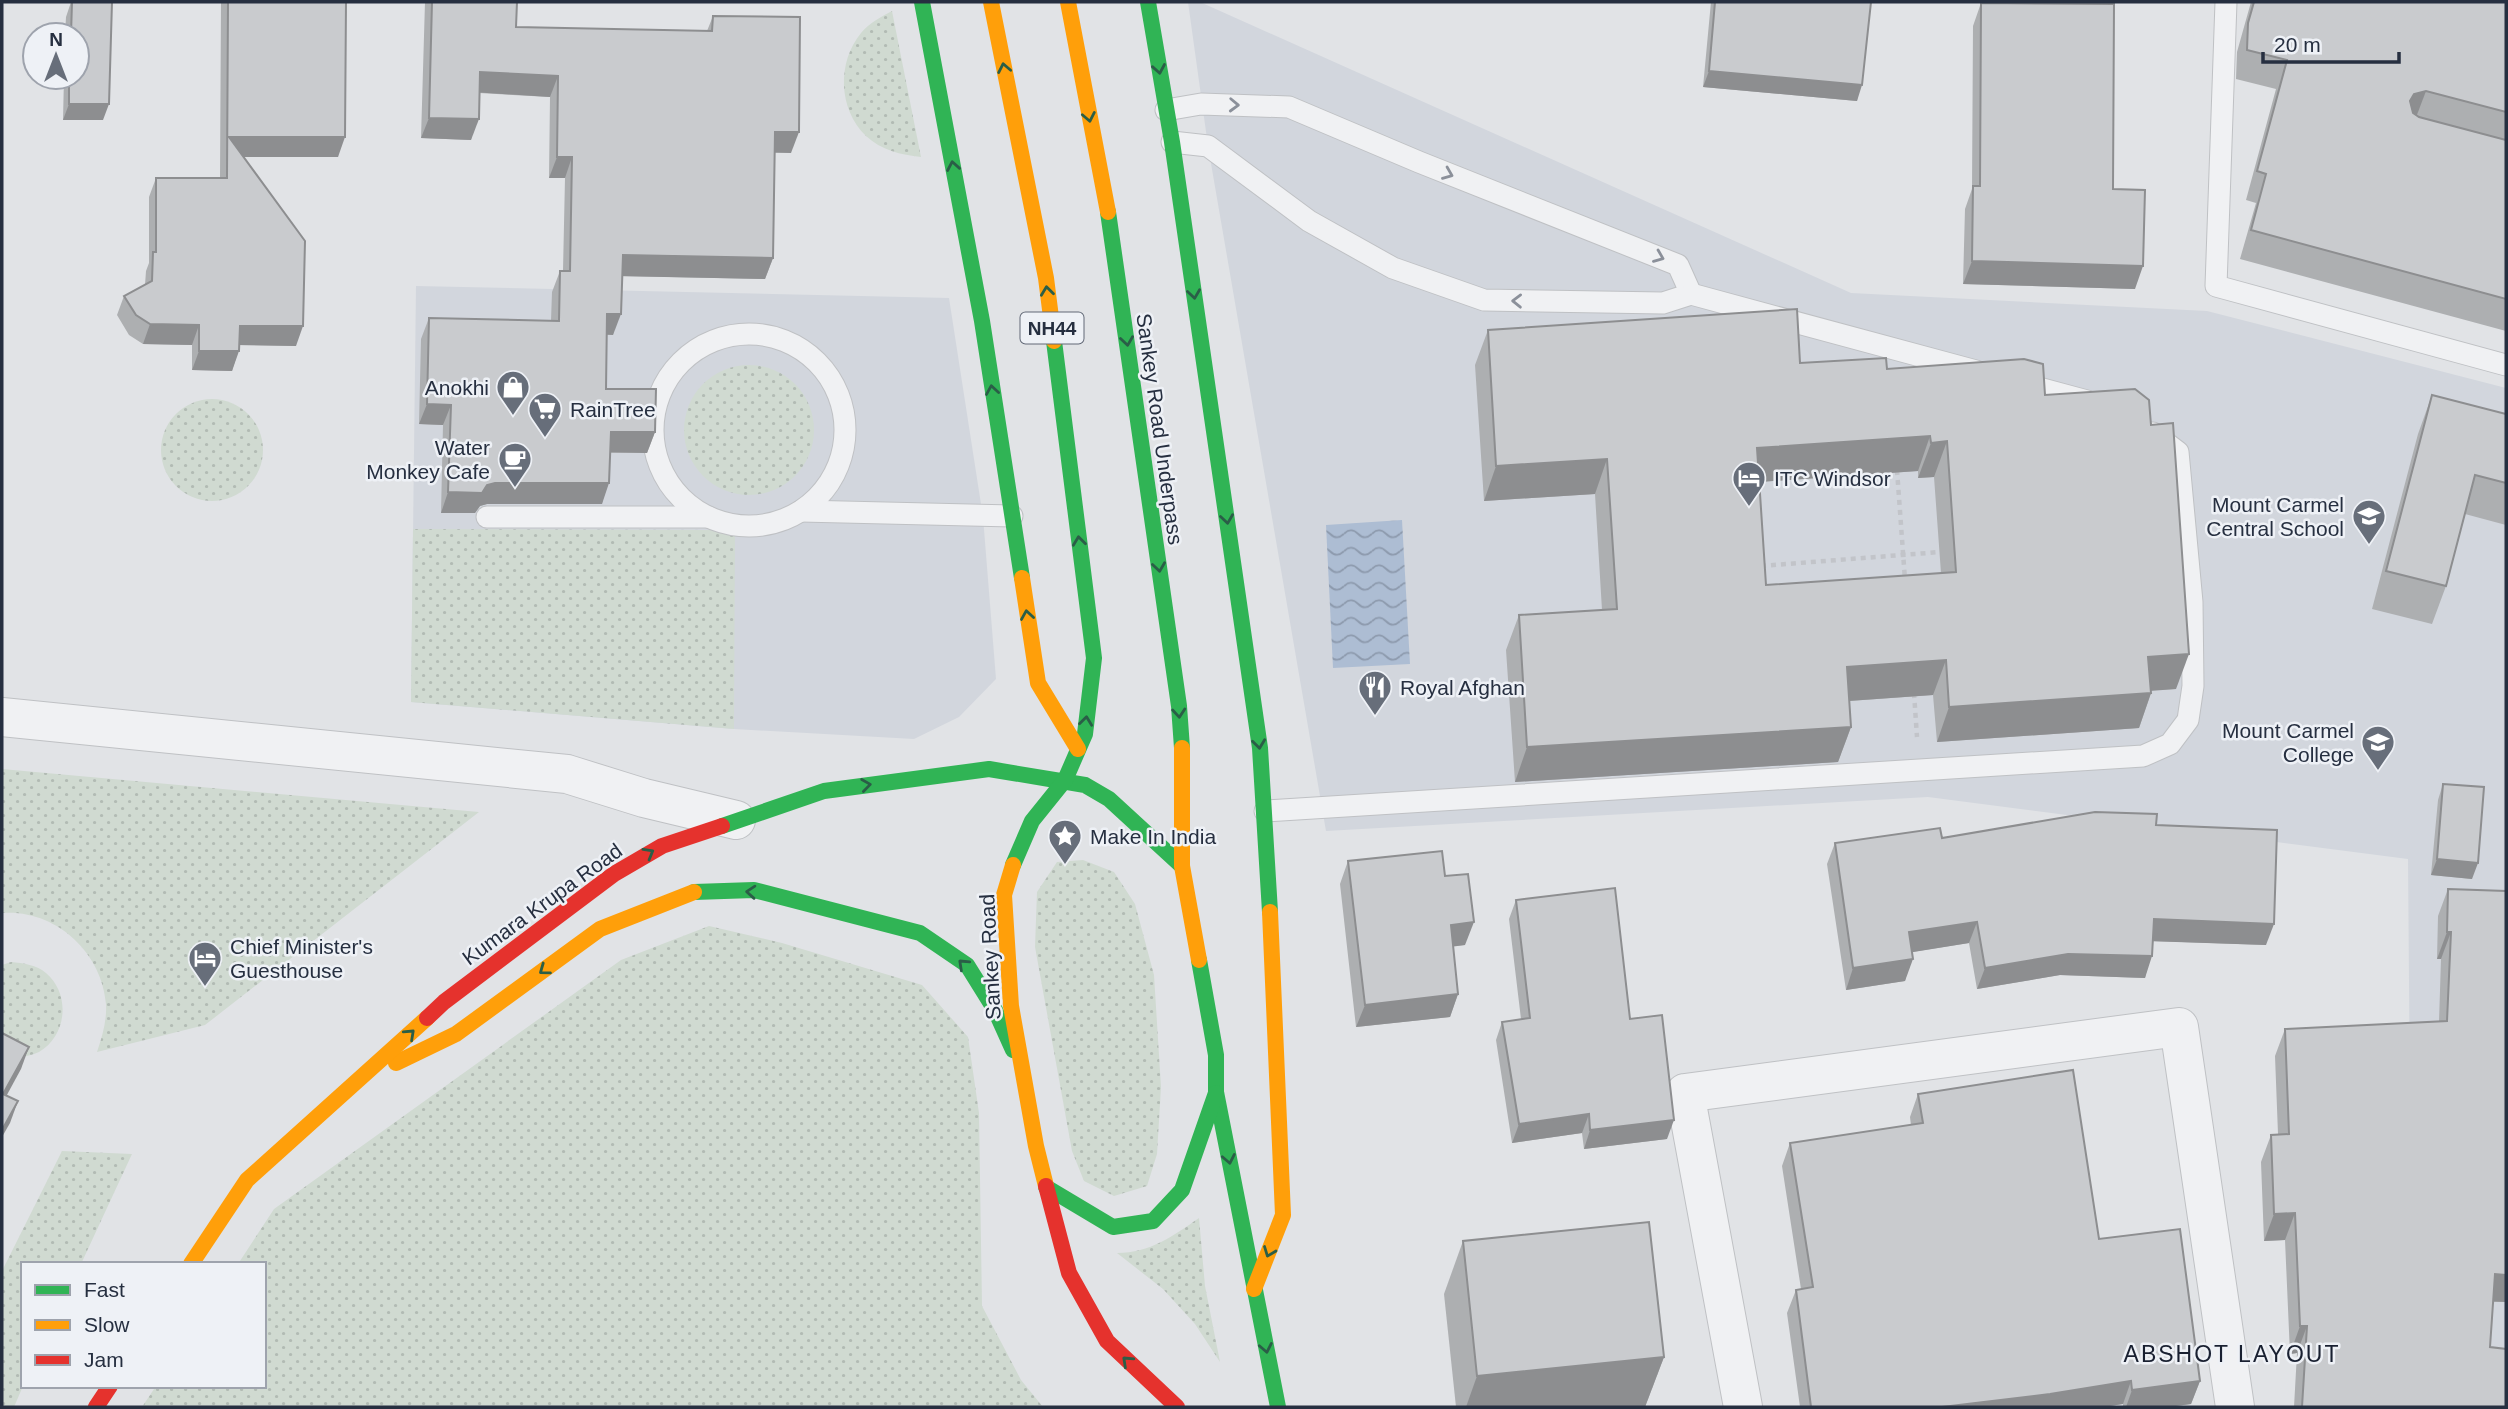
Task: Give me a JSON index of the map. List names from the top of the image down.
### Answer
{
  "streets": {
    "street": [
      "NH44",
      "Sankey Road Underpass",
      "Kumara Krupa Road",
      "Sankey Road"
    ]
  },
  "crossings": [
    ["NH44", "Kumara Krupa Road"],
    ["NH44", "Sankey Road"],
    ["Kumara Krupa Road", "Sankey Road"]
  ],
  "one_way": ["Kumara Krupa Road", "Sankey Road"],
  "districts": ["ABSHOT LAYOUT"],
  "places": {
    "shop": ["Anokhi"],
    "supermarket": ["RainTree"],
    "cafe": ["Water Monkey Cafe"],
    "hotel": ["ITC Windsor", "Chief Minister's Guesthouse"],
    "school or university": ["Mount Carmel Central School", "Mount Carmel College"],
    "restaurant": ["Royal Afghan"],
    "place": ["Make In India"]
  },
  "legend": ["Fast", "Slow", "Jam"],
  "scale_bar": "20 m",
  "north": "top"
}
